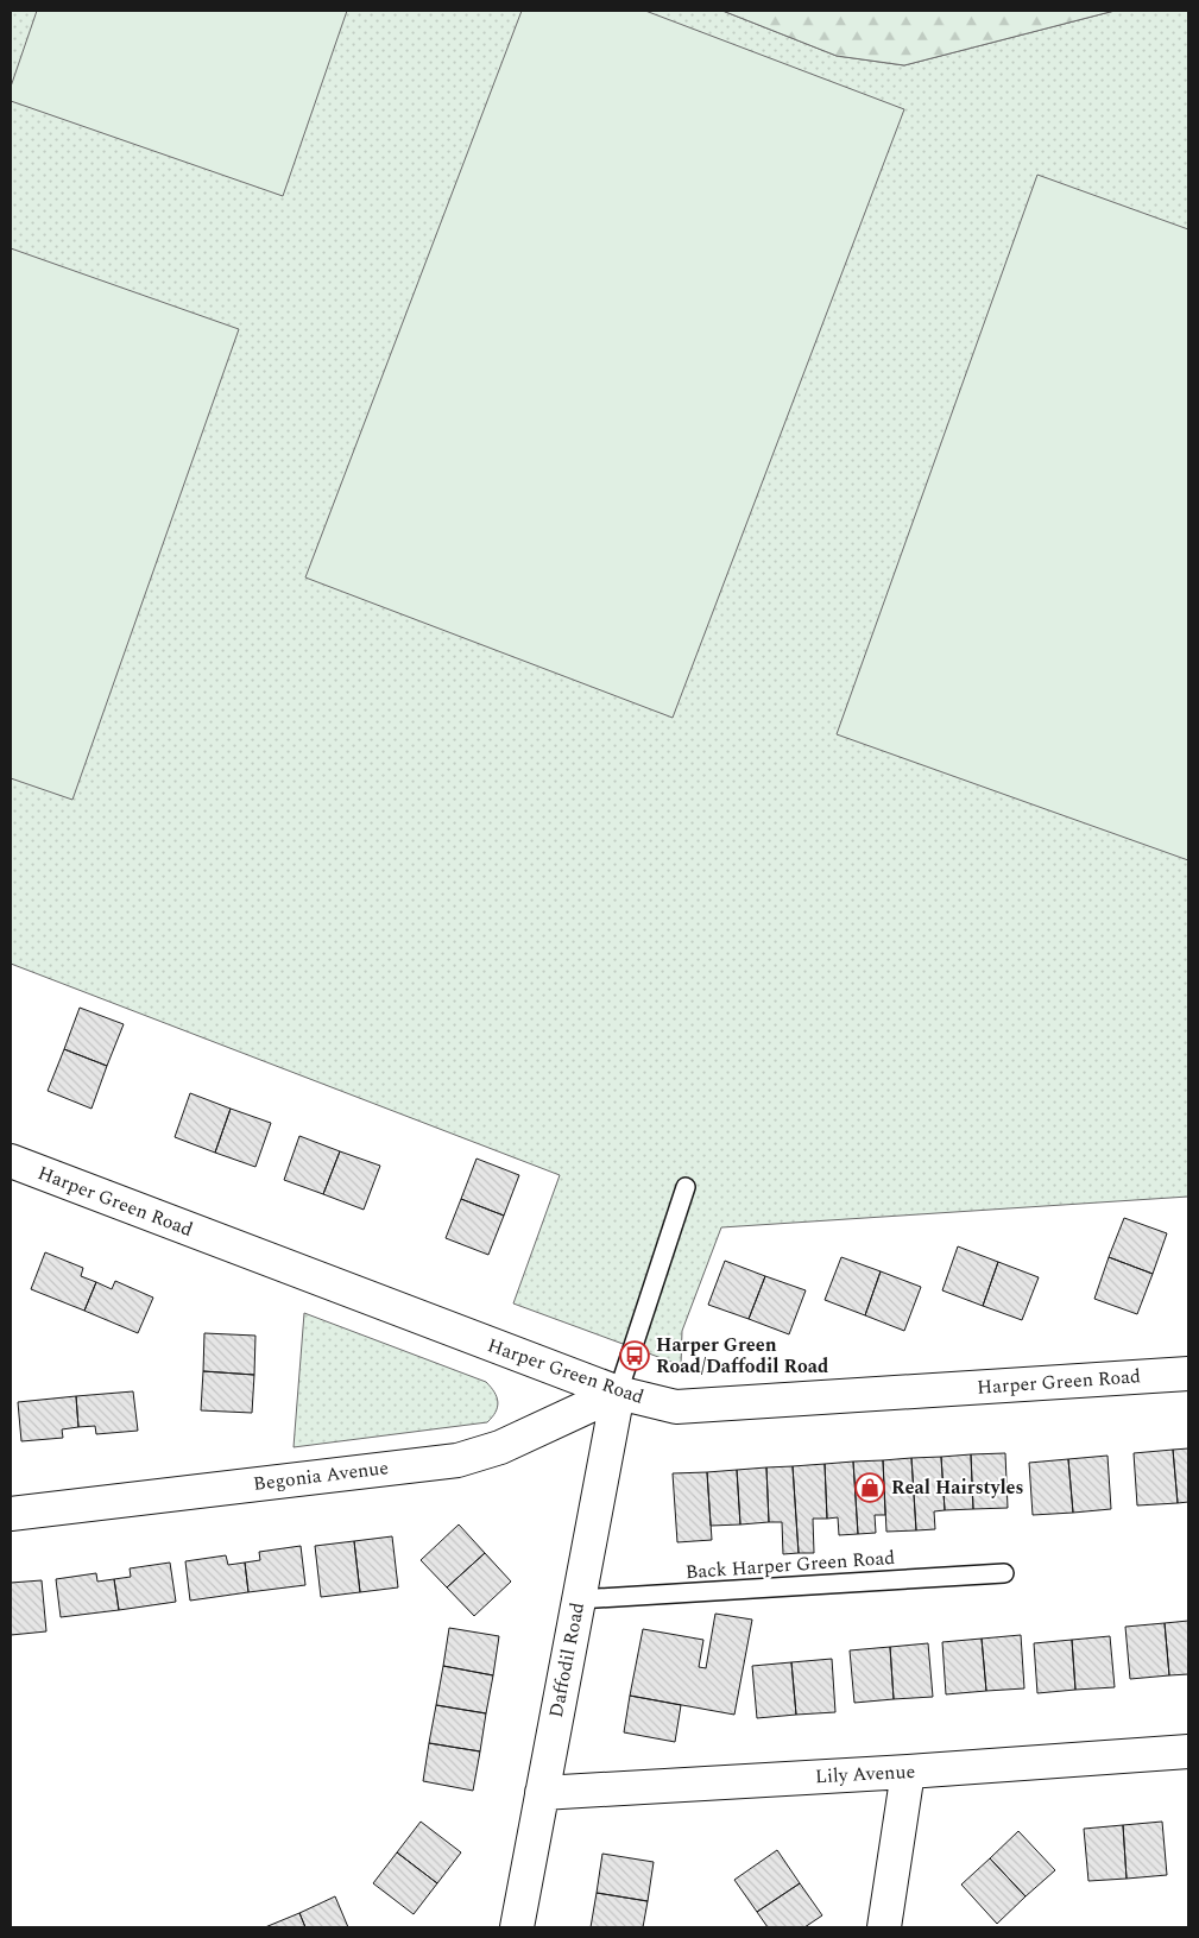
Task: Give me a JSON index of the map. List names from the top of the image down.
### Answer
{
  "streets": {
    "street": [
      "Harper Green Road",
      "Begonia Avenue",
      "Daffodil Road",
      "Lily Avenue"
    ],
    "lane": ["Back Harper Green Road"]
  },
  "crossings": [
    ["Harper Green Road", "Begonia Avenue"],
    ["Harper Green Road", "Daffodil Road"],
    ["Begonia Avenue", "Daffodil Road"],
    ["Back Harper Green Road", "Daffodil Road"],
    ["Daffodil Road", "Lily Avenue"]
  ],
  "places": {
    "bus stop": ["Harper Green Road/Daffodil Road"],
    "shop": ["Real Hairstyles"]
  }
}
